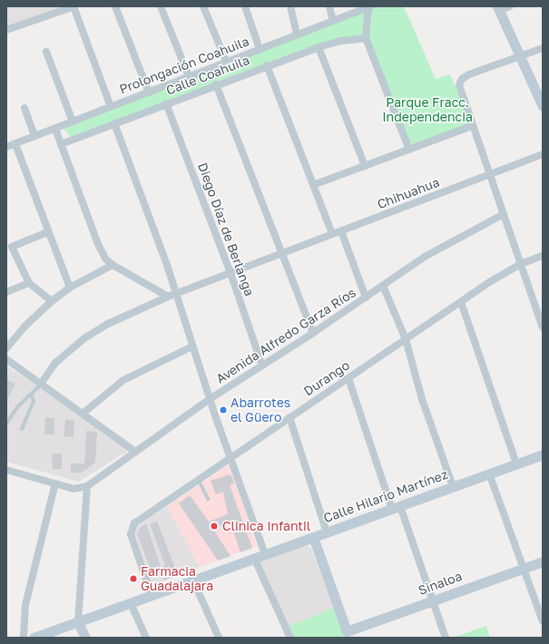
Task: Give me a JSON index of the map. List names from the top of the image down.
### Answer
{
  "streets": {
    "street": [
      "Prolongación Coahuila",
      "Calle Coahuila",
      "Chihuahua",
      "Diego Díaz de Berlanga",
      "Avenida Alfredo Garza Ríos",
      "Durango",
      "Calle Hilario Martínez",
      "Sinaloa"
    ]
  },
  "crossings": [
    ["Calle Coahuila", "Diego Díaz de Berlanga"],
    ["Chihuahua", "Diego Díaz de Berlanga"],
    ["Diego Díaz de Berlanga", "Avenida Alfredo Garza Ríos"],
    ["Durango", "Calle Hilario Martínez"]
  ],
  "parks": ["Parque Fracc. Independencia"],
  "places": ["Abarrotes el Güero", "Clinica Infantil", "Farmacia Guadalajara"]
}
